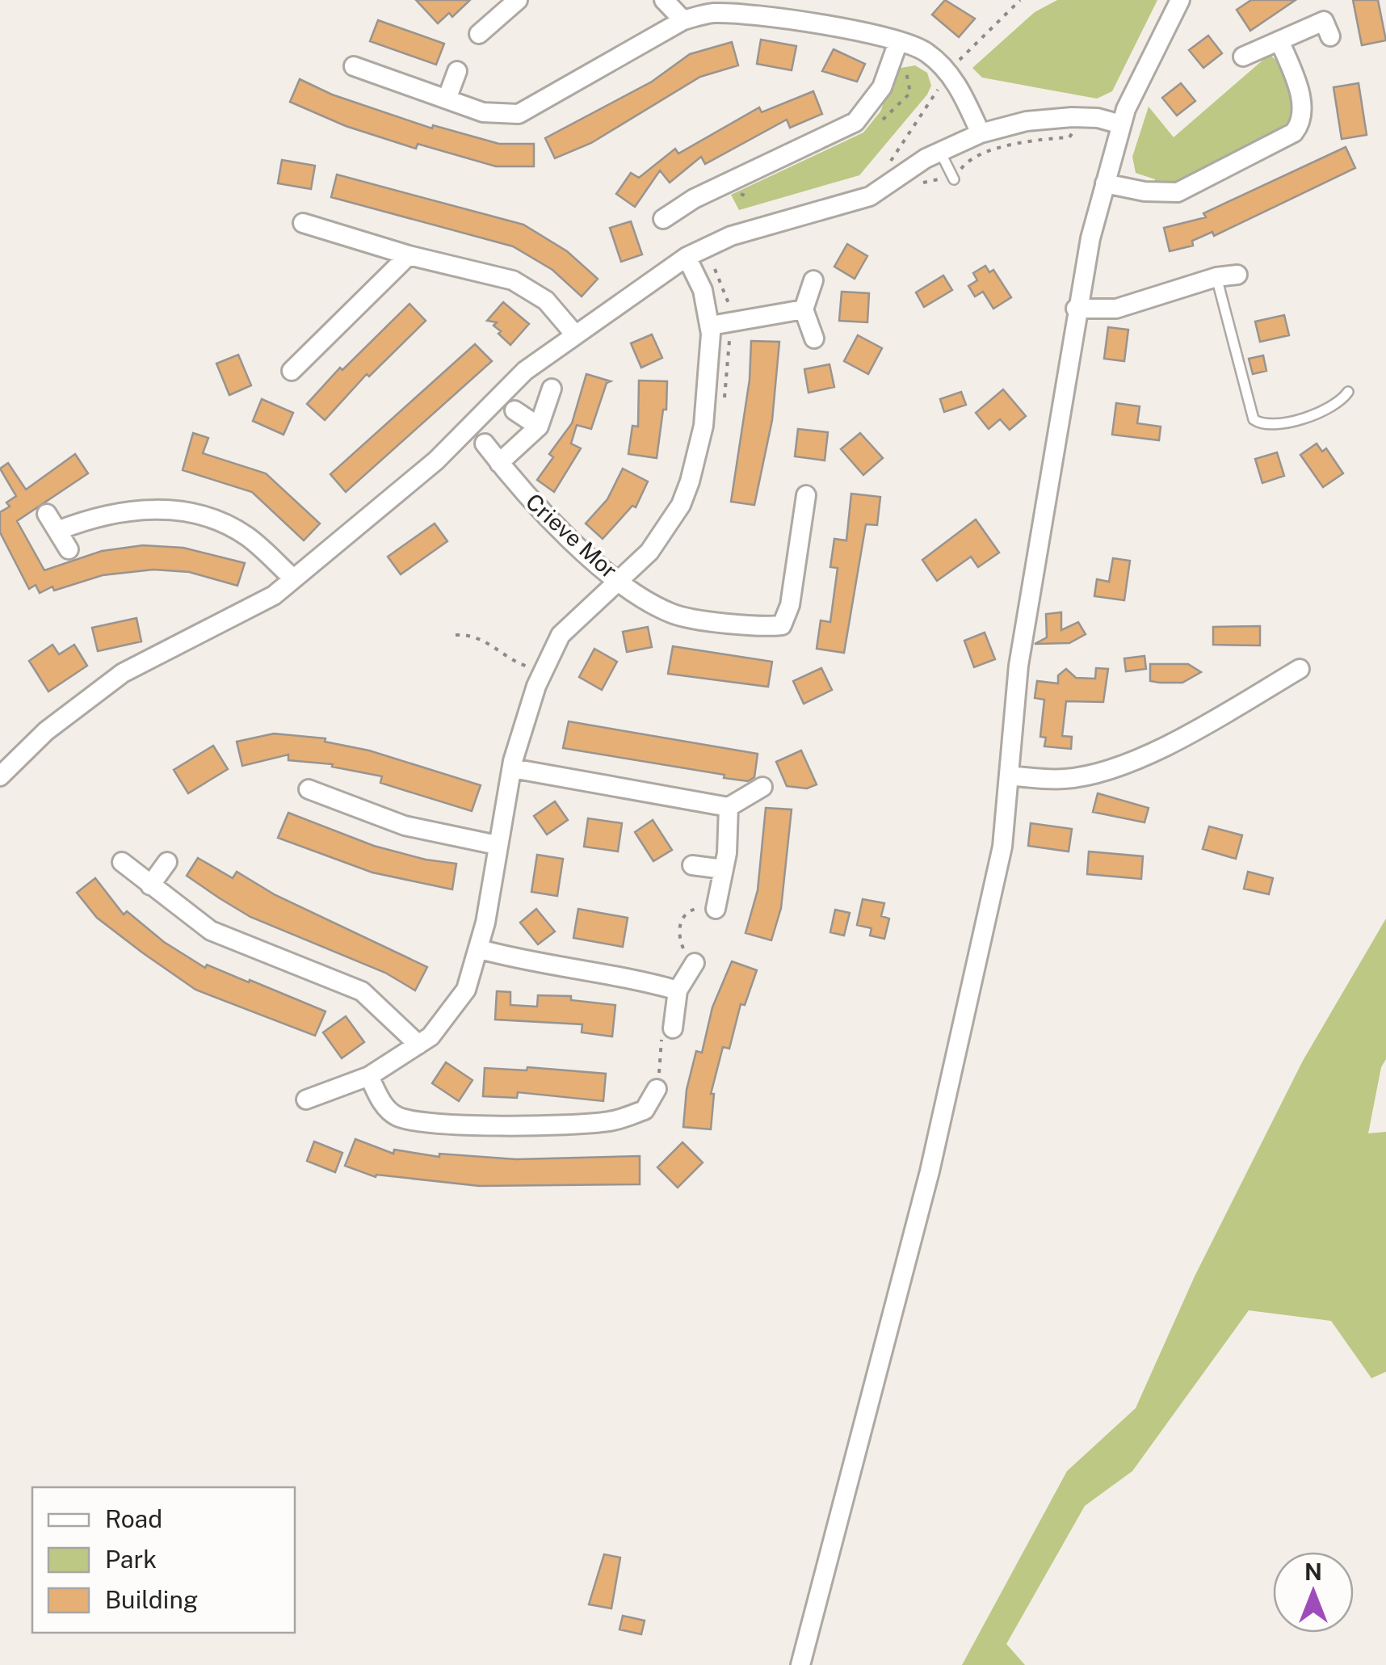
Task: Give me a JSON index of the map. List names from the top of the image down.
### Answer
{
  "streets": {
    "street": ["Crieve Mor"]
  },
  "legend": ["Road", "Park", "Building"],
  "north": "top"
}
